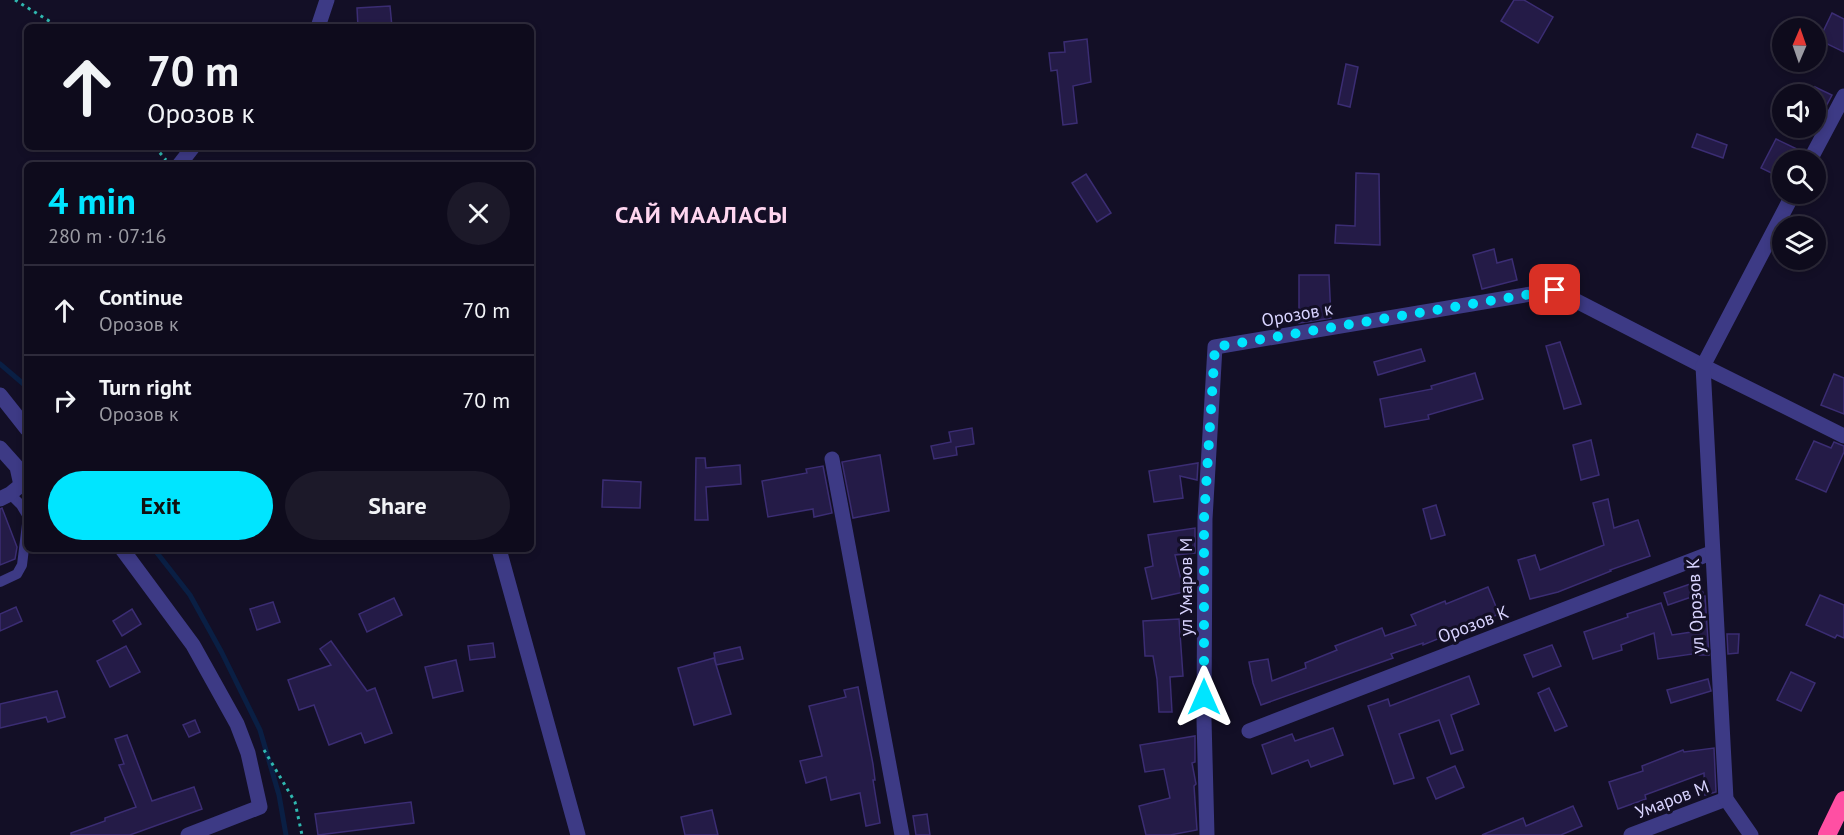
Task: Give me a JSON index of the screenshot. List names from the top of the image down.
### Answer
{
  "streets": {
    "street": [
      "Орозов к",
      "ул Умаров М",
      "ул Орозов К",
      "Орозов К",
      "Умаров М"
    ]
  },
  "crossings": [
    ["Орозов к", "ул Умаров М"],
    ["Орозов к", "ул Орозов К"],
    ["ул Орозов К", "Орозов К"],
    ["ул Орозов К", "Умаров М"]
  ],
  "districts": ["САЙ МААЛАСЫ"],
  "north": "top",
  "page": {
    "turn": ["70 m", "Орозов к"],
    "heading": ["4 min", "280 m · 07:16"],
    "list": [
      {
        "name": "Continue",
        "note": "Орозов к",
        "value": "70 m"
      },
      {
        "name": "Turn right",
        "note": "Орозов к",
        "value": "70 m"
      }
    ],
    "buttons": ["Exit", "Share"]
  }
}
